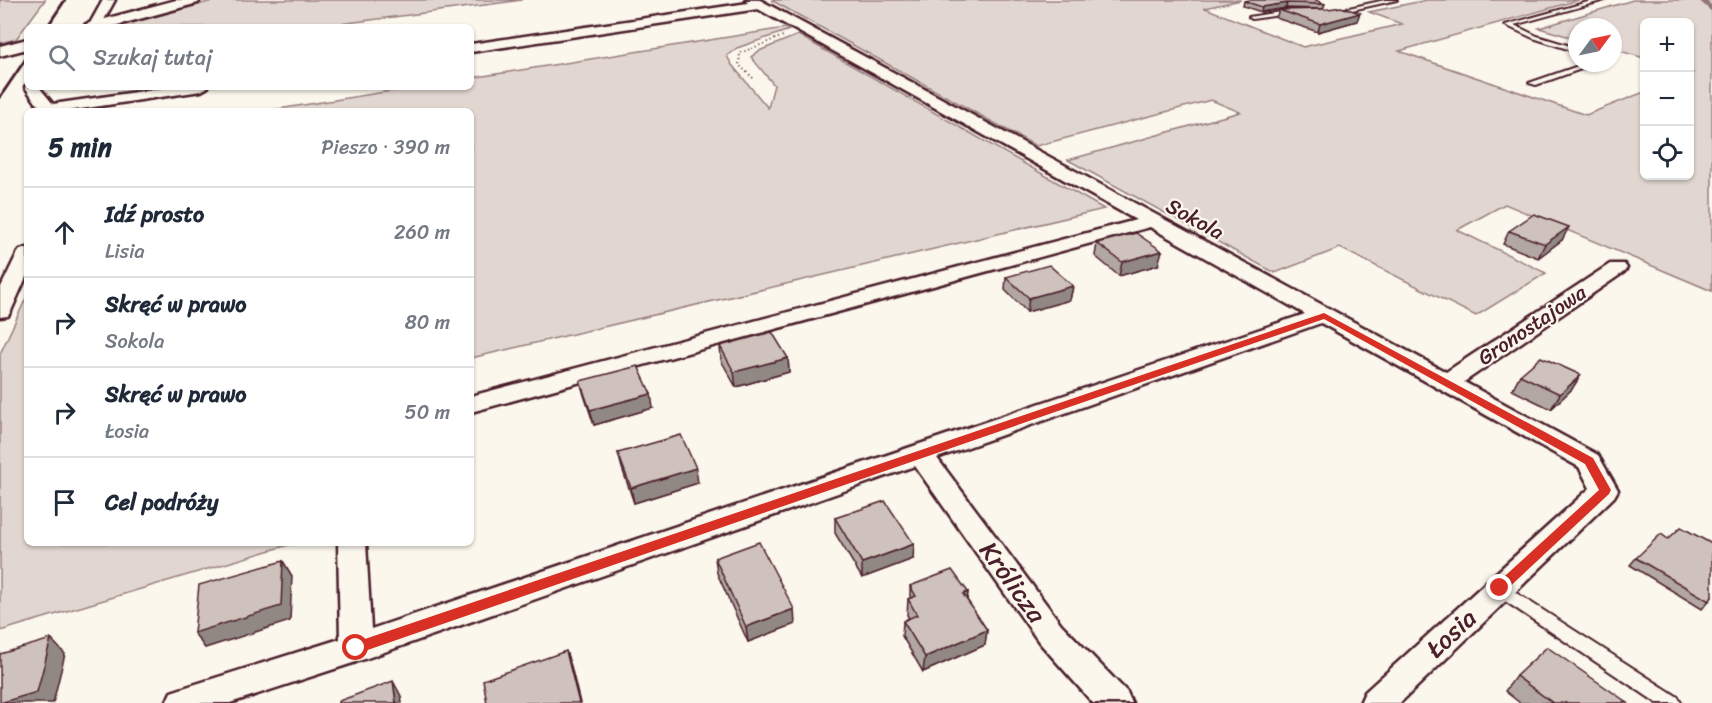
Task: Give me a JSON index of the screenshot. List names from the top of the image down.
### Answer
{
  "streets": {
    "street": [
      "Sokola",
      "Gronostajowa",
      "Królicza",
      "Łosia"
    ]
  },
  "crossings": [
    ["Sokola", "Gronostajowa"],
    ["Sokola", "Łosia"]
  ],
  "north": "top right",
  "page": {
    "map_buttons": ["+", "−"],
    "search": "Szukaj tutaj",
    "heading": ["5 min", "Pieszo · 390 m"],
    "list": [
      ["Idź prosto", "Lisia", "260 m"],
      ["Skręć w prawo", "Sokola", "80 m"],
      ["Skręć w prawo", "Łosia", "50 m"],
      "Cel podróży"
    ]
  }
}
